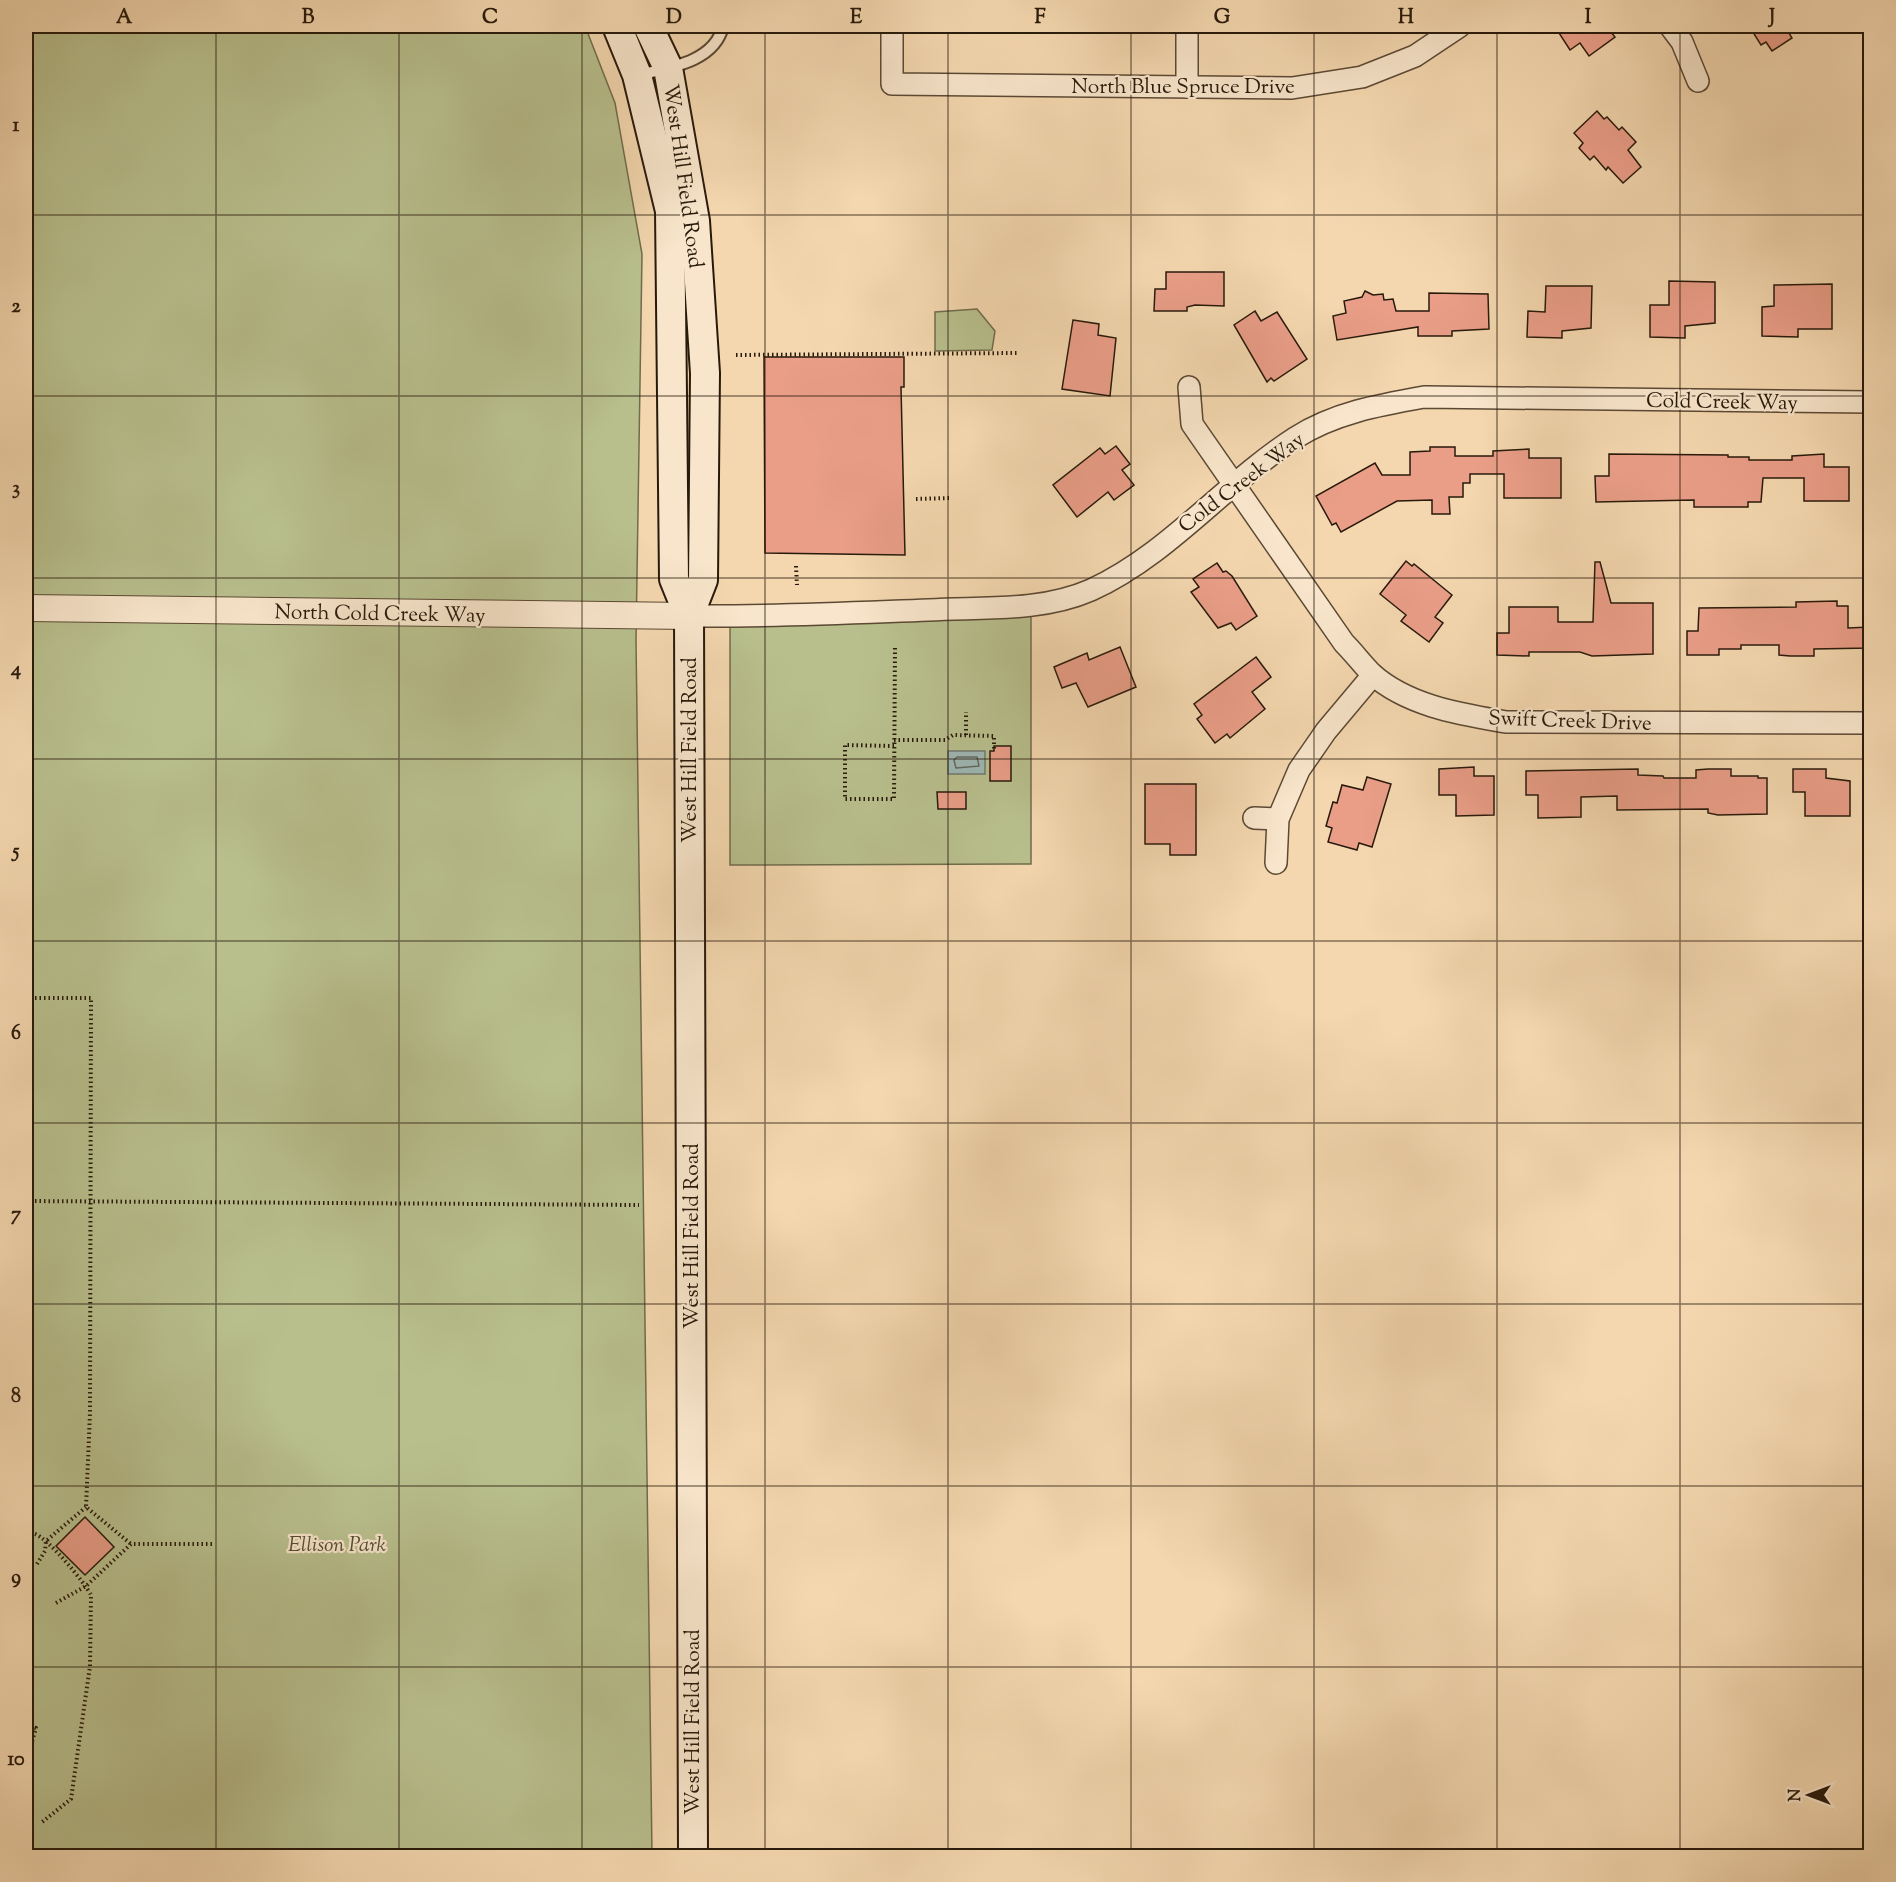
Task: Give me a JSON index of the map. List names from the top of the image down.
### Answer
{
  "streets": {
    "main road": ["West Hill Field Road"],
    "street": [
      "North Blue Spruce Drive",
      "Cold Creek Way",
      "North Cold Creek Way",
      "Swift Creek Drive"
    ]
  },
  "crossings": [
    ["West Hill Field Road", "North Cold Creek Way"],
    ["Cold Creek Way", "North Cold Creek Way"],
    ["Cold Creek Way", "Swift Creek Drive"]
  ],
  "parks": ["Ellison Park"],
  "north": "left",
  "grid": {
    "columns": [
      "A",
      "B",
      "C",
      "D",
      "E",
      "F",
      "G",
      "H",
      "I",
      "J"
    ],
    "rows": [
      "1",
      "2",
      "3",
      "4",
      "5",
      "6",
      "7",
      "8",
      "9",
      "10"
    ]
  }
}
